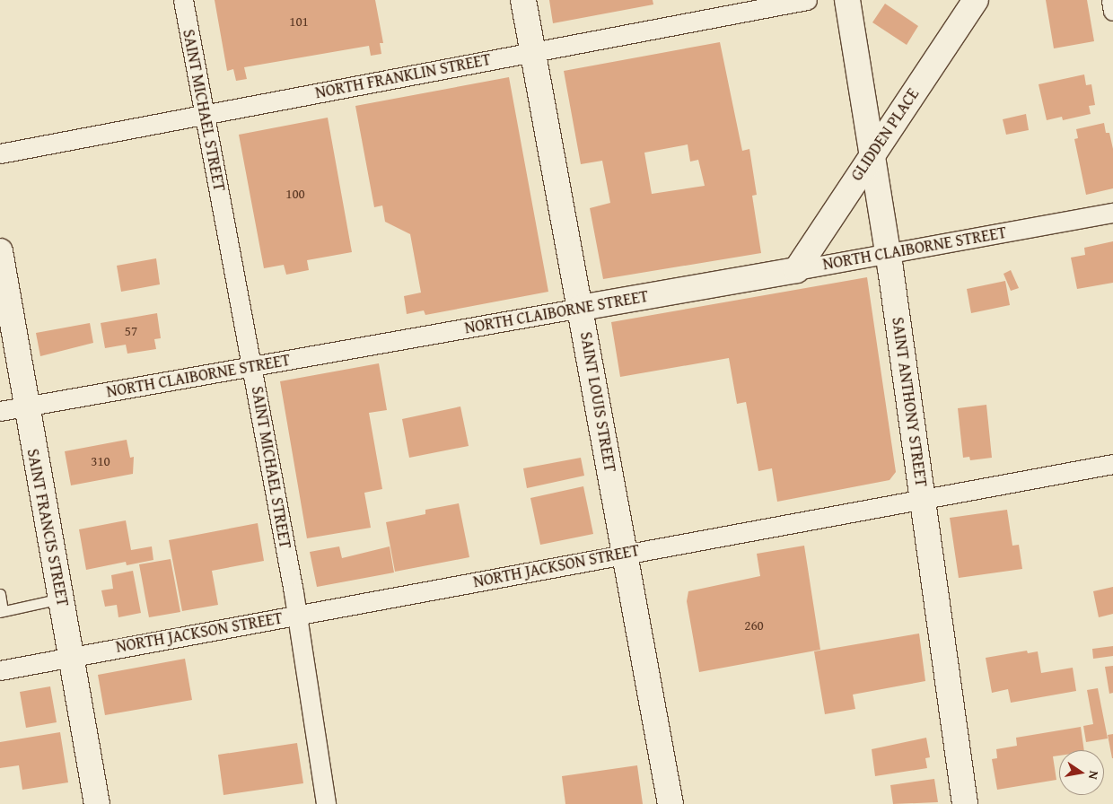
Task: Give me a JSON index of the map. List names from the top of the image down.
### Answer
{
  "streets": {
    "street": [
      "NORTH FRANKLIN STREET",
      "SAINT MICHAEL STREET",
      "GLIDDEN PLACE",
      "NORTH CLAIBORNE STREET",
      "SAINT LOUIS STREET",
      "SAINT ANTHONY STREET",
      "SAINT FRANCIS STREET",
      "NORTH JACKSON STREET"
    ]
  },
  "crossings": [
    ["NORTH FRANKLIN STREET", "SAINT MICHAEL STREET"],
    ["NORTH FRANKLIN STREET", "SAINT LOUIS STREET"],
    ["SAINT MICHAEL STREET", "NORTH CLAIBORNE STREET"],
    ["SAINT MICHAEL STREET", "NORTH JACKSON STREET"],
    ["GLIDDEN PLACE", "NORTH CLAIBORNE STREET"],
    ["GLIDDEN PLACE", "SAINT ANTHONY STREET"],
    ["NORTH CLAIBORNE STREET", "SAINT LOUIS STREET"],
    ["NORTH CLAIBORNE STREET", "SAINT ANTHONY STREET"],
    ["NORTH CLAIBORNE STREET", "SAINT FRANCIS STREET"],
    ["SAINT LOUIS STREET", "NORTH JACKSON STREET"],
    ["SAINT ANTHONY STREET", "NORTH JACKSON STREET"],
    ["SAINT FRANCIS STREET", "NORTH JACKSON STREET"]
  ],
  "house_numbers": [
    "101",
    "100",
    "57",
    "310",
    "260"
  ],
  "north": "right"
}
